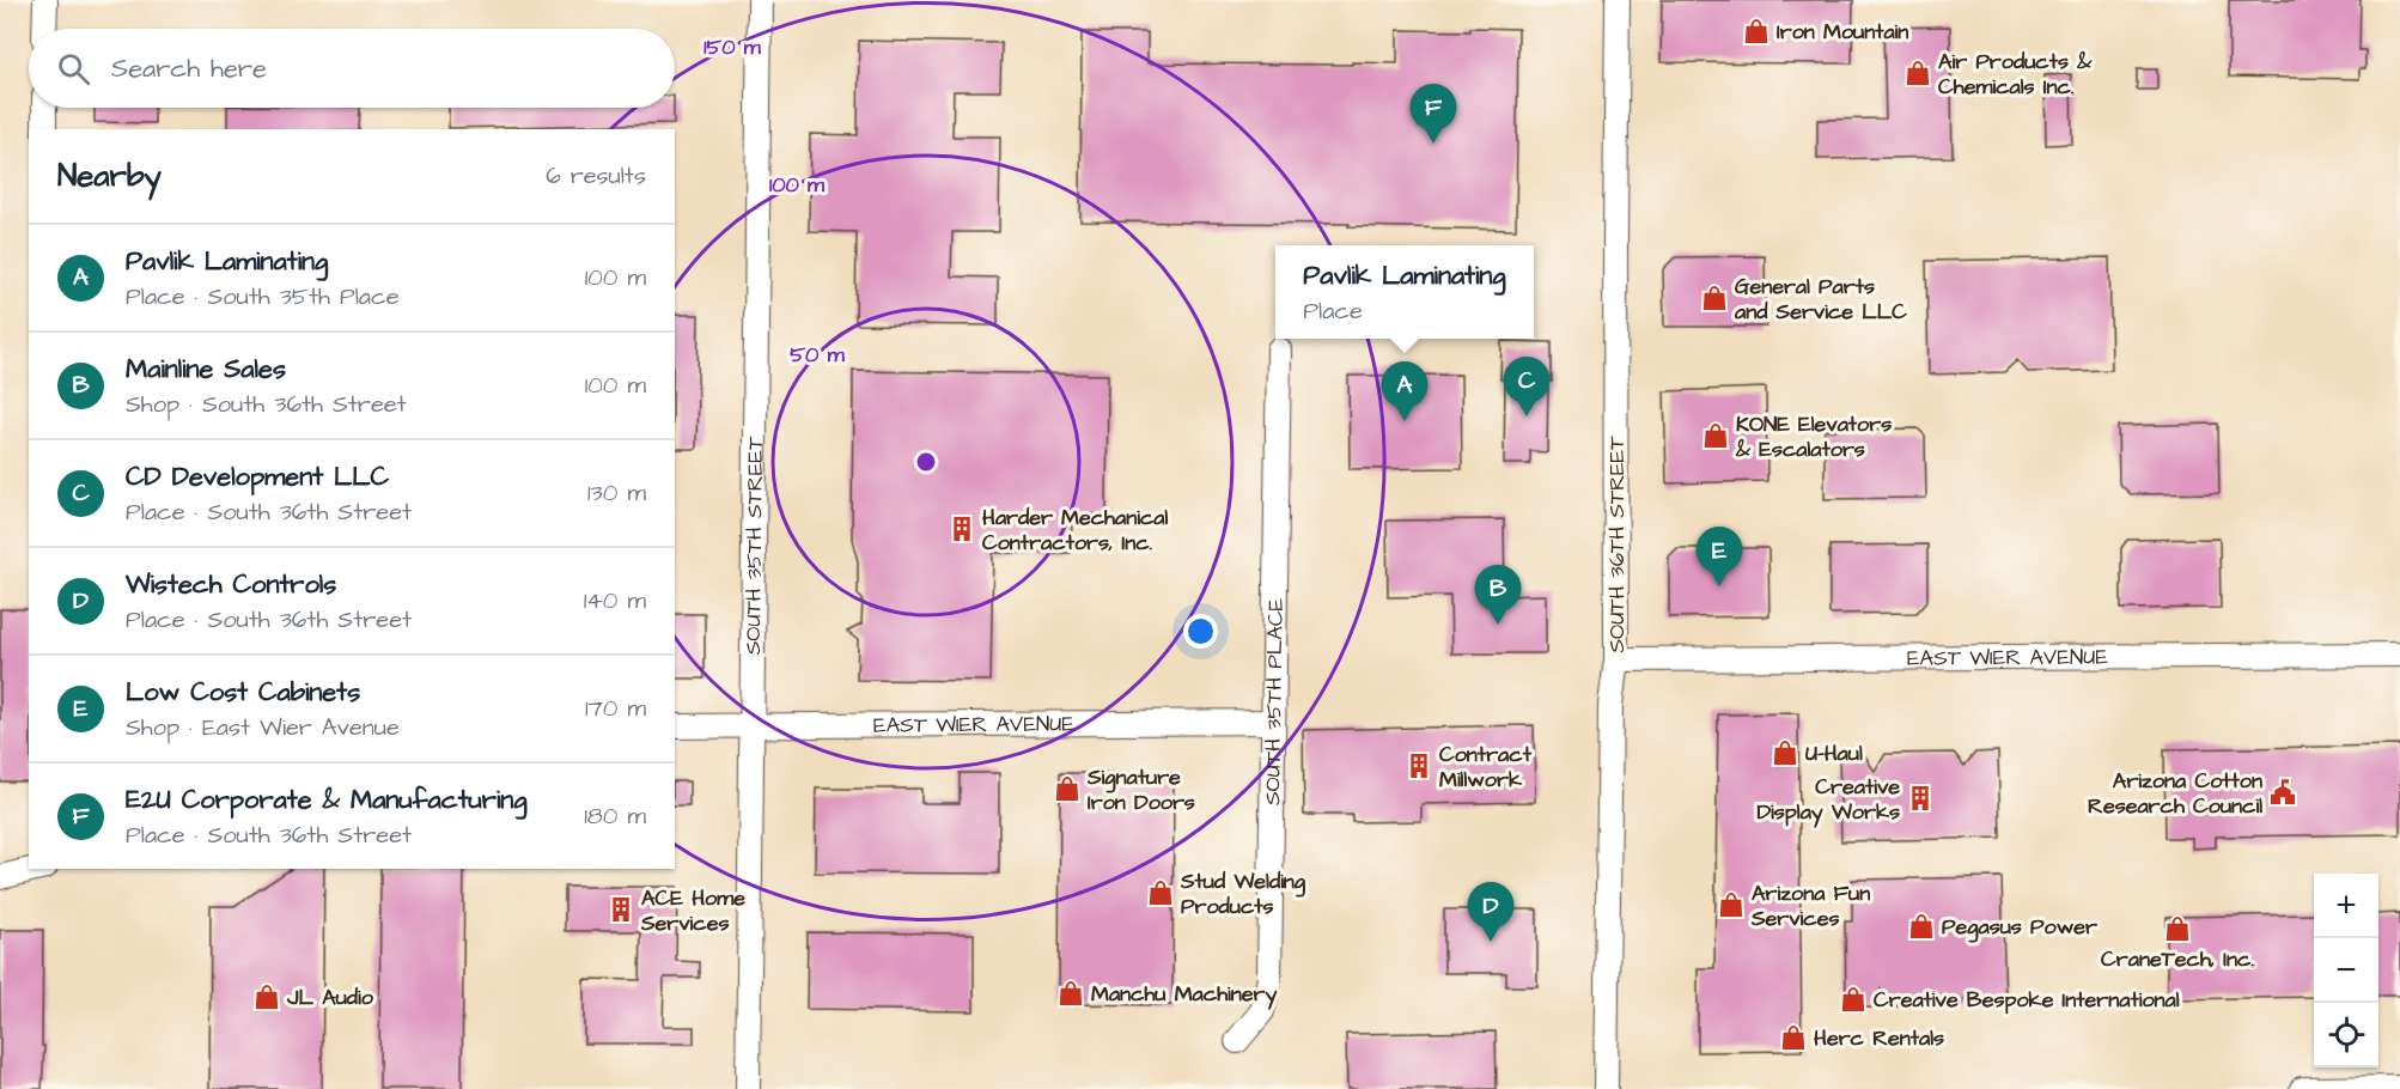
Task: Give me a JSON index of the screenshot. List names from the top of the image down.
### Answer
{
  "streets": {
    "street": [
      "SOUTH 35TH STREET",
      "SOUTH 36TH STREET",
      "EAST WIER AVENUE",
      "SOUTH 35TH PLACE"
    ]
  },
  "crossings": [
    ["SOUTH 35TH STREET", "EAST WIER AVENUE"],
    ["SOUTH 36TH STREET", "EAST WIER AVENUE"],
    ["EAST WIER AVENUE", "SOUTH 35TH PLACE"]
  ],
  "places": {
    "shop": [
      "Iron Mountain",
      "Air Products & Chemicals Inc.",
      "General Parts and Service LLC",
      "KONE Elevators & Escalators",
      "U-Haul",
      "Signature Iron Doors",
      "Stud Welding Products",
      "Arizona Fun Services",
      "Pegasus Power",
      "CraneTech, Inc.",
      "Manchu Machinery",
      "JL Audio",
      "Creative Bespoke International",
      "Herc Rentals"
    ],
    "building": [
      "Harder Mechanical Contractors, Inc.",
      "Contract Millwork",
      "Creative Display Works",
      "ACE Home Services"
    ],
    "public building": ["Arizona Cotton Research Council"]
  },
  "page": {
    "search": "Search here",
    "pins": [
      "F",
      "C",
      "A",
      "E",
      "B",
      "D"
    ],
    "heading": ["Nearby", "6 results"],
    "list": [
      {
        "mark": "A",
        "name": "Pavlik Laminating",
        "note": "Place · South 35th Place",
        "value": "100 m"
      },
      {
        "mark": "B",
        "name": "Mainline Sales",
        "note": "Shop · South 36th Street",
        "value": "100 m"
      },
      {
        "mark": "C",
        "name": "CD Development LLC",
        "note": "Place · South 36th Street",
        "value": "130 m"
      },
      {
        "mark": "D",
        "name": "Wistech Controls",
        "note": "Place · South 36th Street",
        "value": "140 m"
      },
      {
        "mark": "E",
        "name": "Low Cost Cabinets",
        "note": "Shop · East Wier Avenue",
        "value": "170 m"
      },
      {
        "mark": "F",
        "name": "E2U Corporate & Manufacturing",
        "note": "Place · South 36th Street",
        "value": "180 m"
      }
    ],
    "popup": ["Pavlik Laminating", "Place"],
    "map_buttons": ["+", "−"]
  },
  "rings": ["150 m", "100 m", "50 m"]
}
